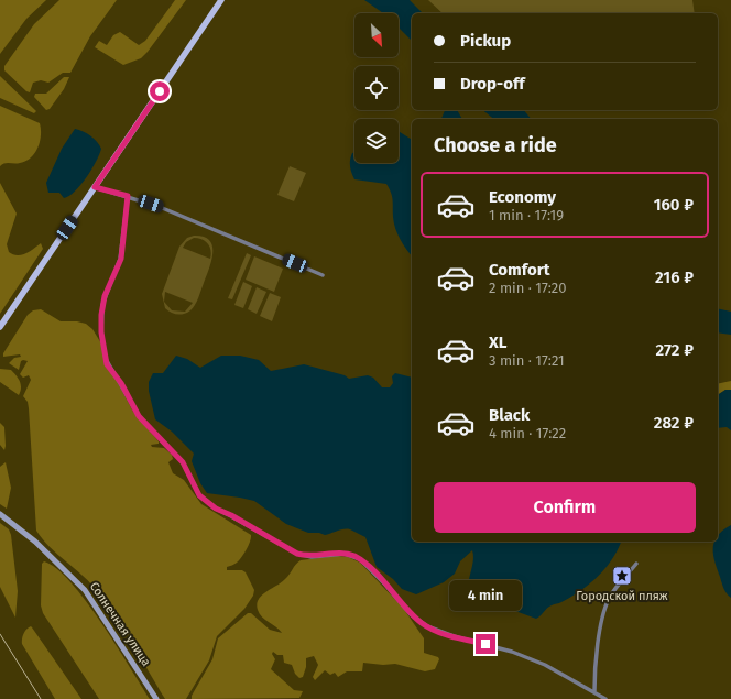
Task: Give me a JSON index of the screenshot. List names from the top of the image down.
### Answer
{
  "streets": {
    "street": ["Солнечная улица"]
  },
  "places": {
    "place": ["Городской пляж"]
  },
  "north": "bottom right",
  "page": {
    "banner": ["Pickup", "Drop-off"],
    "heading": "Choose a ride",
    "list": [
      {
        "name": "Economy",
        "note": "1 min · 17:19",
        "value": "160 ₽"
      },
      {
        "name": "Comfort",
        "note": "2 min · 17:20",
        "value": "216 ₽"
      },
      {
        "name": "XL",
        "note": "3 min · 17:21",
        "value": "272 ₽"
      },
      {
        "name": "Black",
        "note": "4 min · 17:22",
        "value": "282 ₽"
      }
    ],
    "buttons": "Confirm",
    "bubble": "4 min"
  }
}
